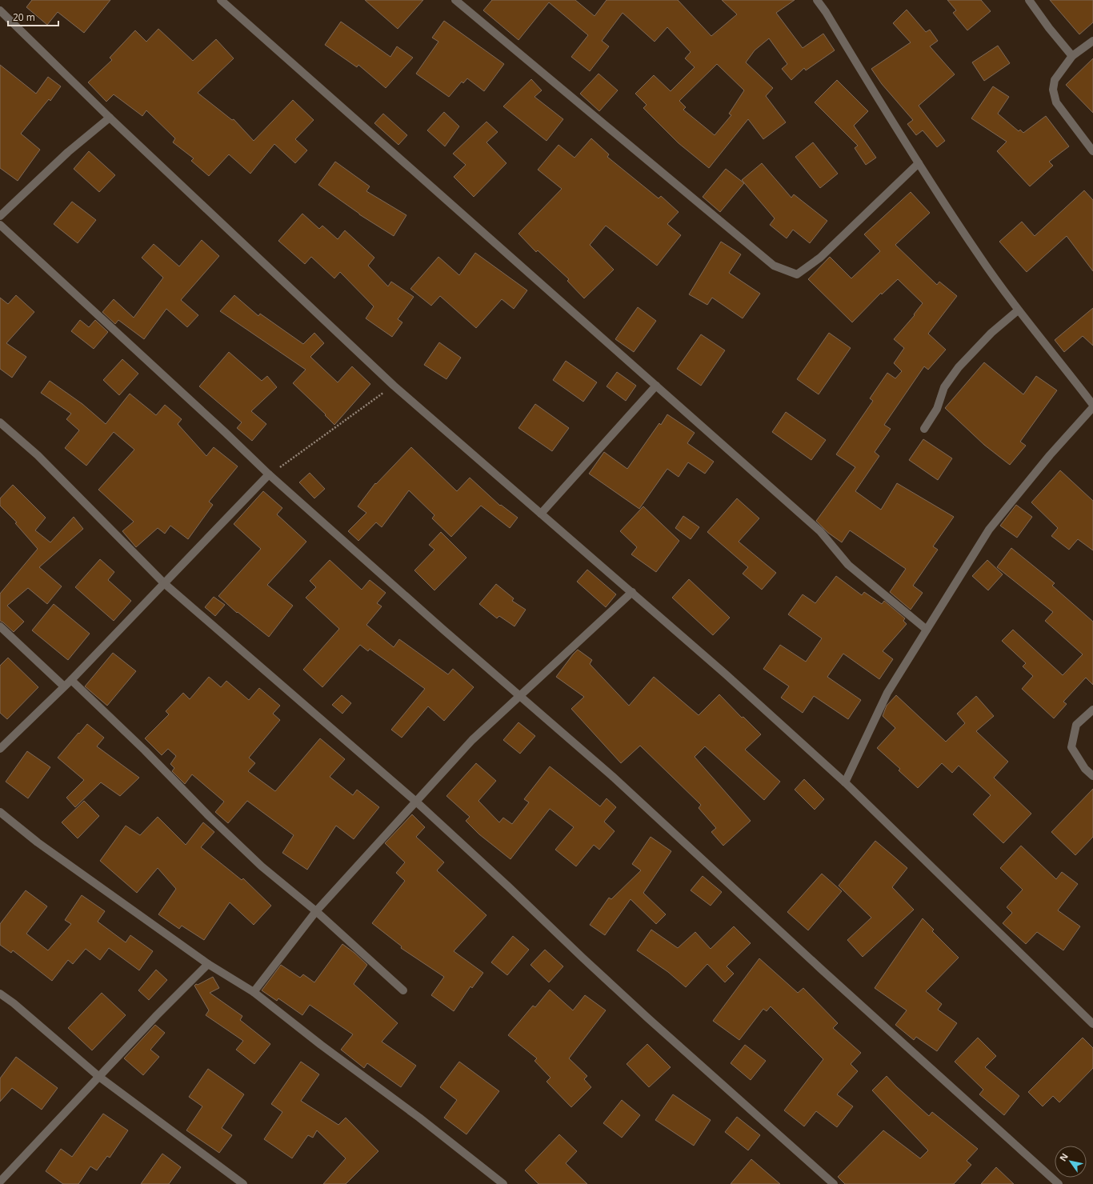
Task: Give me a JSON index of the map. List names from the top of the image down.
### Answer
{
  "scale_bar": "20 m",
  "north": "top left"
}
